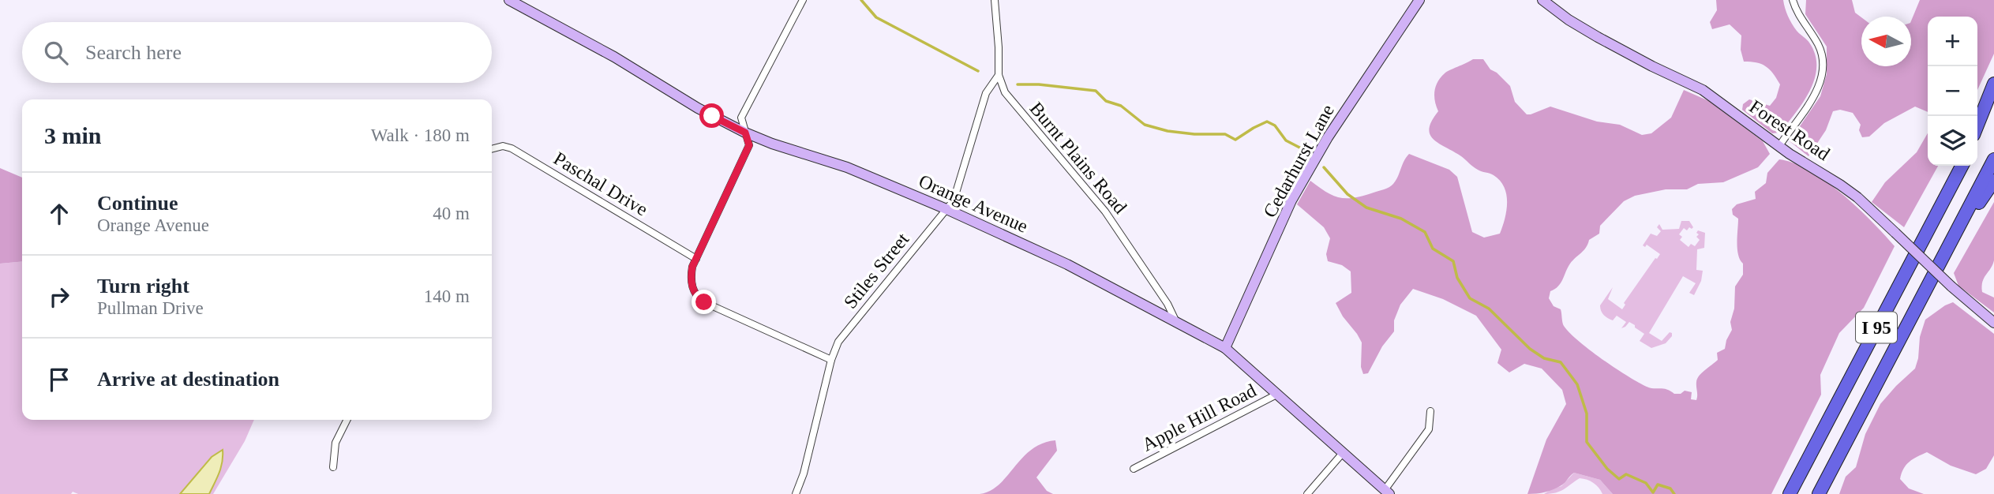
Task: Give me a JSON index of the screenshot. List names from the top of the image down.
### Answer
{
  "streets": {
    "highway": ["I 95"],
    "main road": ["Forest Road", "Cedarhurst Lane", "Orange Avenue"],
    "street": [
      "Burnt Plains Road",
      "Paschal Drive",
      "Stiles Street",
      "Apple Hill Road"
    ]
  },
  "crossings": [
    ["Burnt Plains Road", "Orange Avenue"],
    ["Burnt Plains Road", "Stiles Street"],
    ["Cedarhurst Lane", "Orange Avenue"],
    ["Orange Avenue", "Stiles Street"],
    ["Orange Avenue", "Apple Hill Road"]
  ],
  "north": "left",
  "page": {
    "map_buttons": ["+", "−"],
    "search": "Search here",
    "heading": ["3 min", "Walk · 180 m"],
    "list": [
      ["Continue", "Orange Avenue", "40 m"],
      ["Turn right", "Pullman Drive", "140 m"],
      "Arrive at destination"
    ]
  }
}
